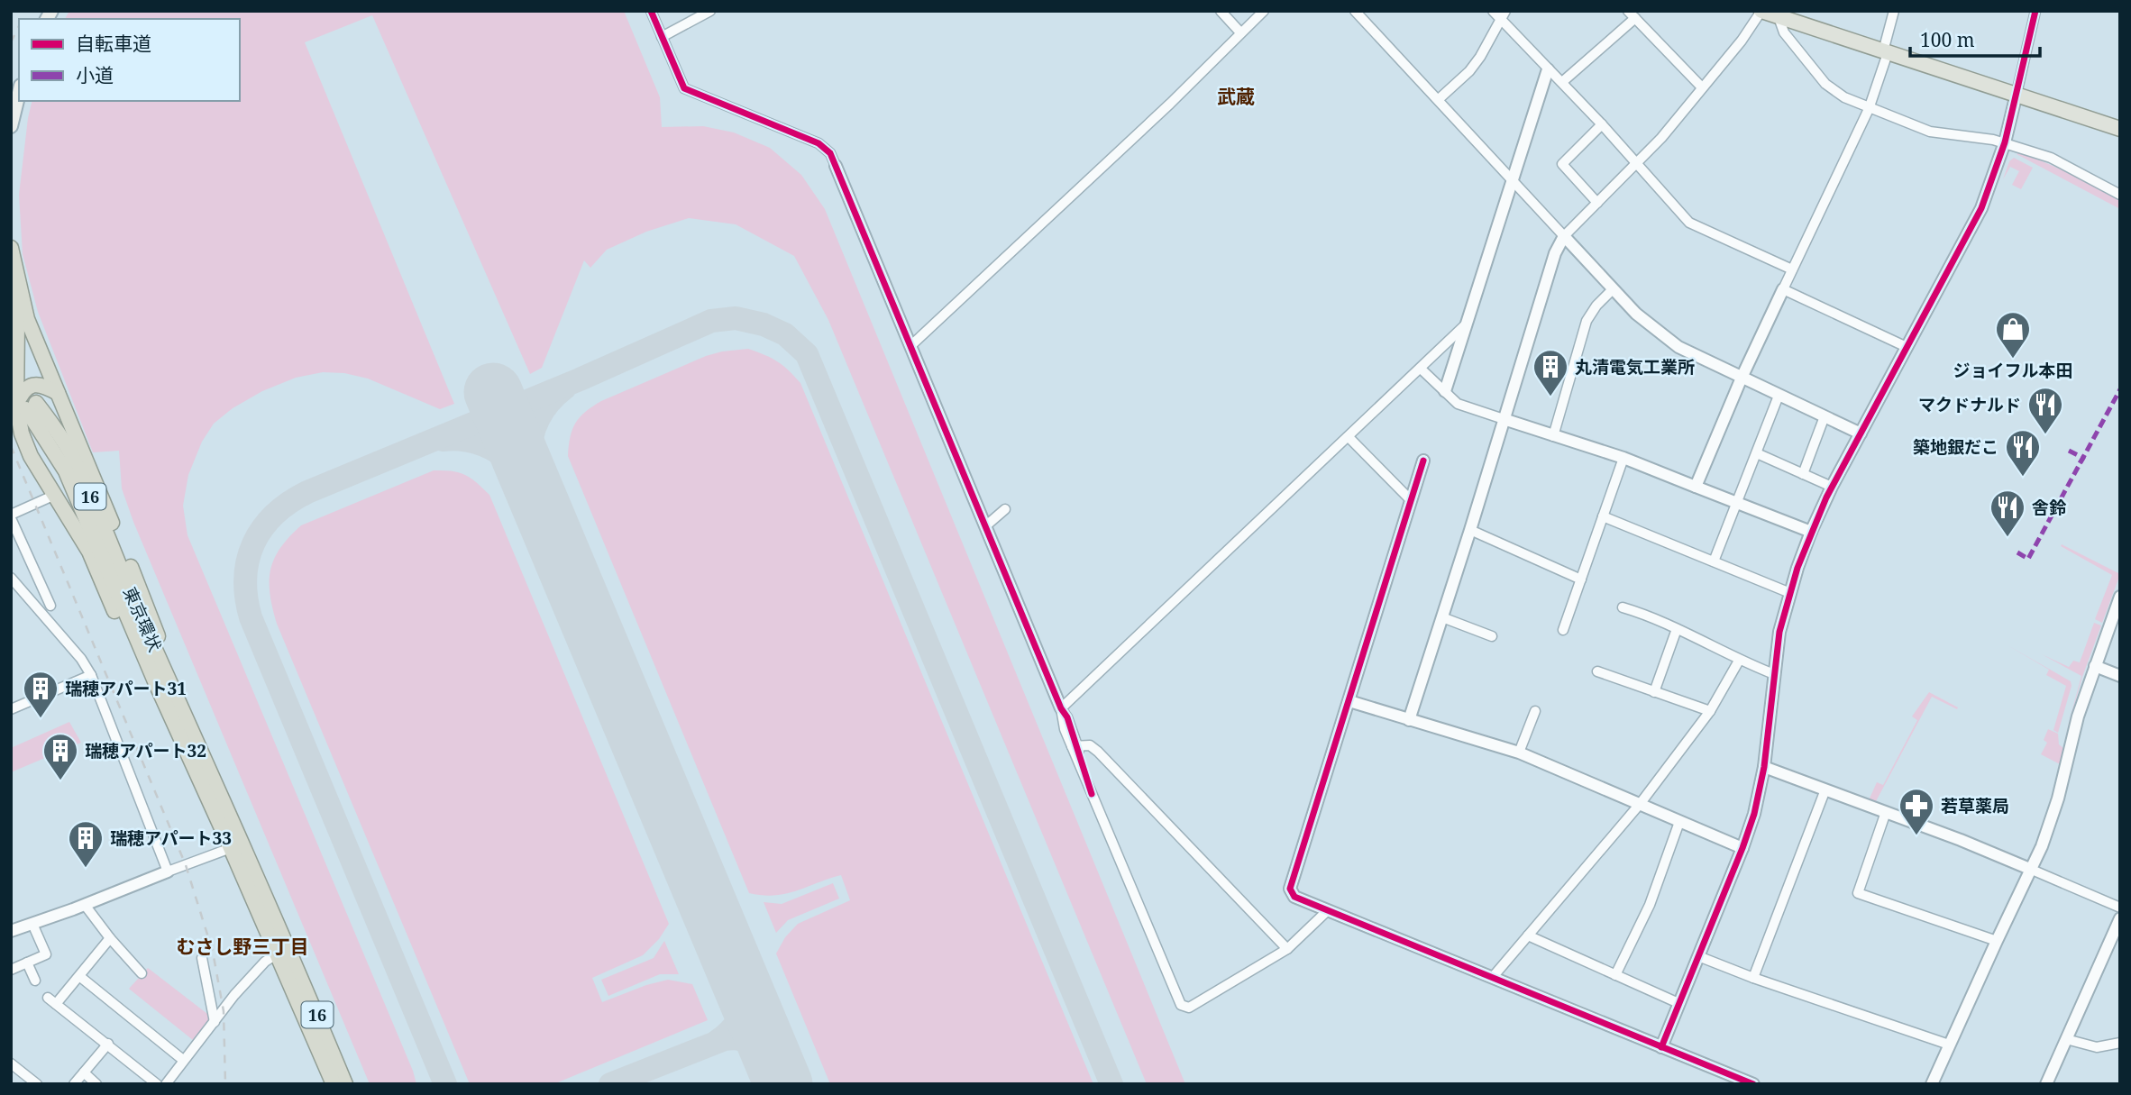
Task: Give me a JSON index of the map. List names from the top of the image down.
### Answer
{
  "streets": {
    "highway": ["16", "東京環状"]
  },
  "districts": ["武蔵", "むさし野三丁目"],
  "places": {
    "shop": ["ジョイフル本田"],
    "building": [
      "丸清電気工業所",
      "瑞穂アパート31",
      "瑞穂アパート32",
      "瑞穂アパート33"
    ],
    "restaurant": ["マクドナルド", "築地銀だこ", "舎鈴"],
    "pharmacy": ["若草薬局"]
  },
  "legend": ["自転車道", "小道"],
  "scale_bar": "100 m"
}
